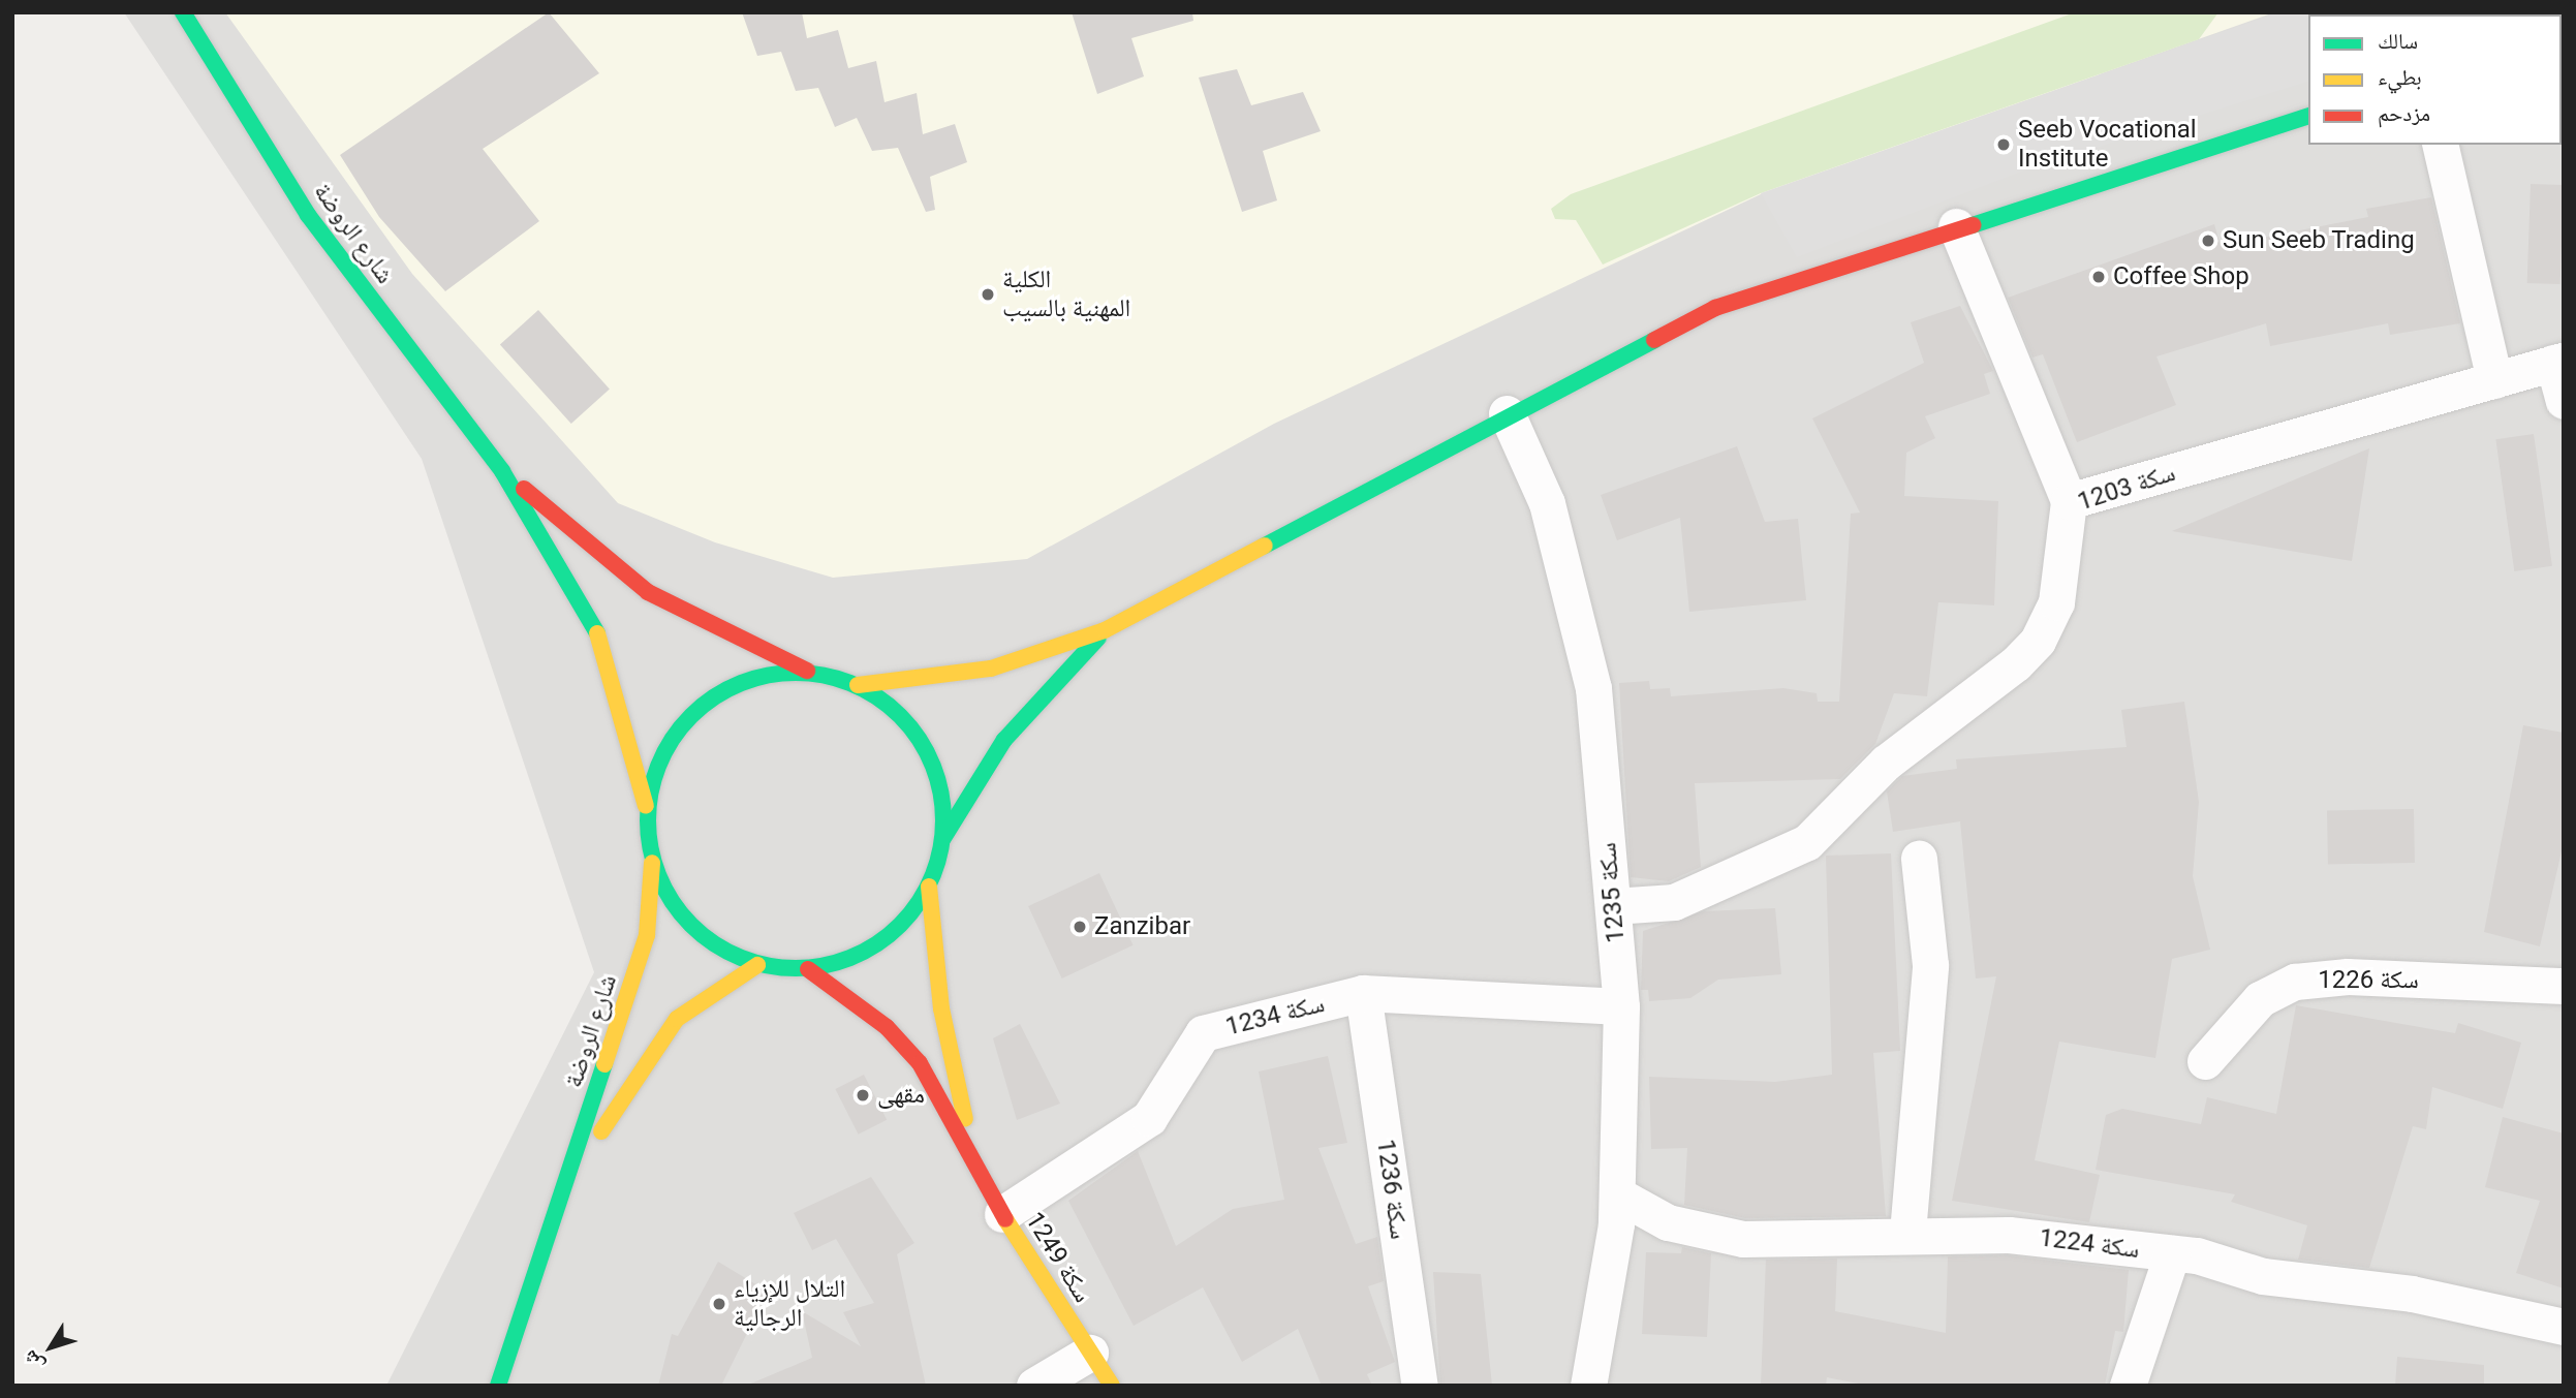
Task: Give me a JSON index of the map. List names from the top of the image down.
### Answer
{
  "streets": {
    "main road": ["شارع الروضة", "سكة 1249"],
    "street": [
      "سكة 1203",
      "سكة 1235",
      "سكة 1226",
      "سكة 1234",
      "سكة 1236",
      "سكة 1224"
    ]
  },
  "crossings": [
    ["سكة 1203", "سكة 1235"],
    ["سكة 1235", "سكة 1234"],
    ["سكة 1235", "سكة 1224"],
    ["سكة 1234", "سكة 1236"],
    ["سكة 1234", "سكة 1249"]
  ],
  "places": [
    "Seeb Vocational Institute",
    "Sun Seeb Trading",
    "Coffee Shop",
    "الكلية المهنية بالسيب",
    "Zanzibar",
    "مقهى",
    "التلال للإزياء الرجالية"
  ],
  "legend": ["سالك", "بطيء", "مزدحم"],
  "north": "bottom left"
}
